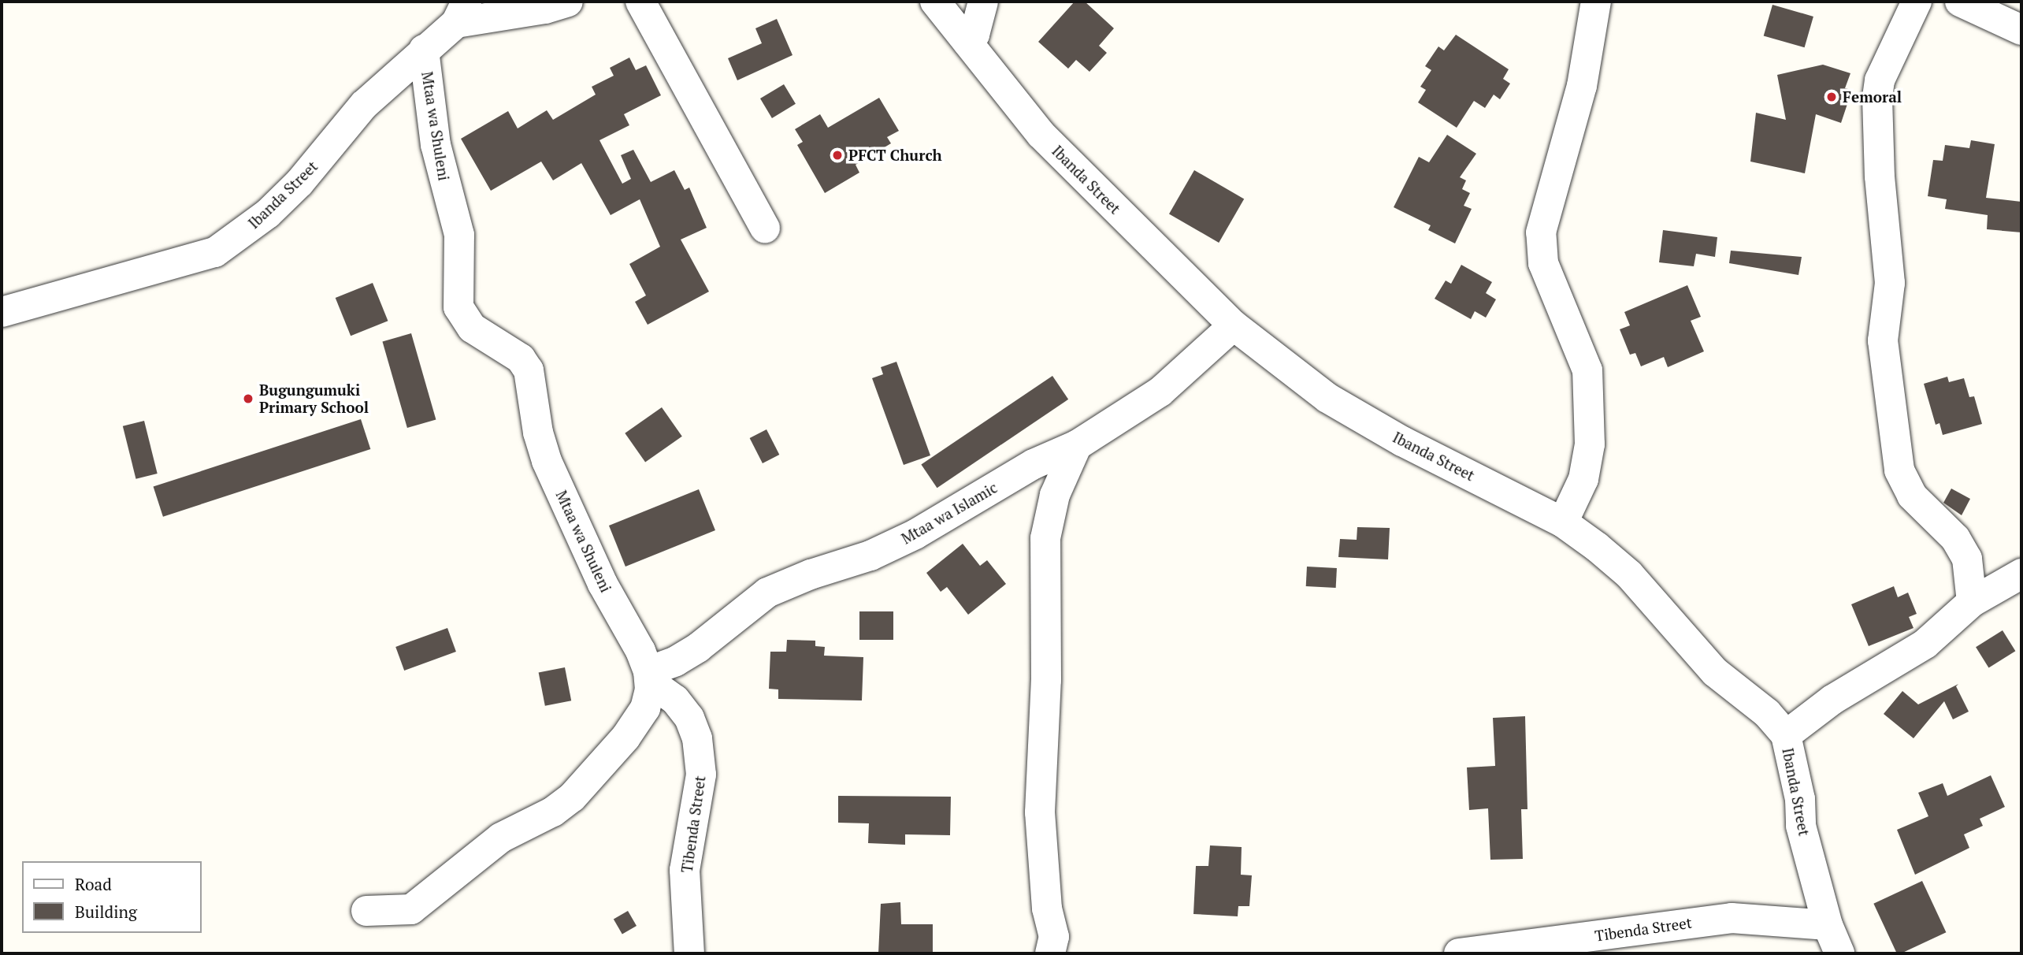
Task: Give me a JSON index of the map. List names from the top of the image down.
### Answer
{
  "streets": {
    "street": [
      "Mtaa wa Shuleni",
      "Ibanda Street",
      "Mtaa wa Islamic",
      "Tibenda Street"
    ]
  },
  "crossings": [
    ["Mtaa wa Shuleni", "Ibanda Street"],
    ["Mtaa wa Shuleni", "Mtaa wa Islamic"],
    ["Mtaa wa Shuleni", "Tibenda Street"],
    ["Ibanda Street", "Mtaa wa Islamic"],
    ["Ibanda Street", "Tibenda Street"],
    ["Mtaa wa Islamic", "Tibenda Street"]
  ],
  "places": ["Femoral", "PFCT Church", "Bugungumuki Primary School"],
  "legend": ["Road", "Building"]
}
